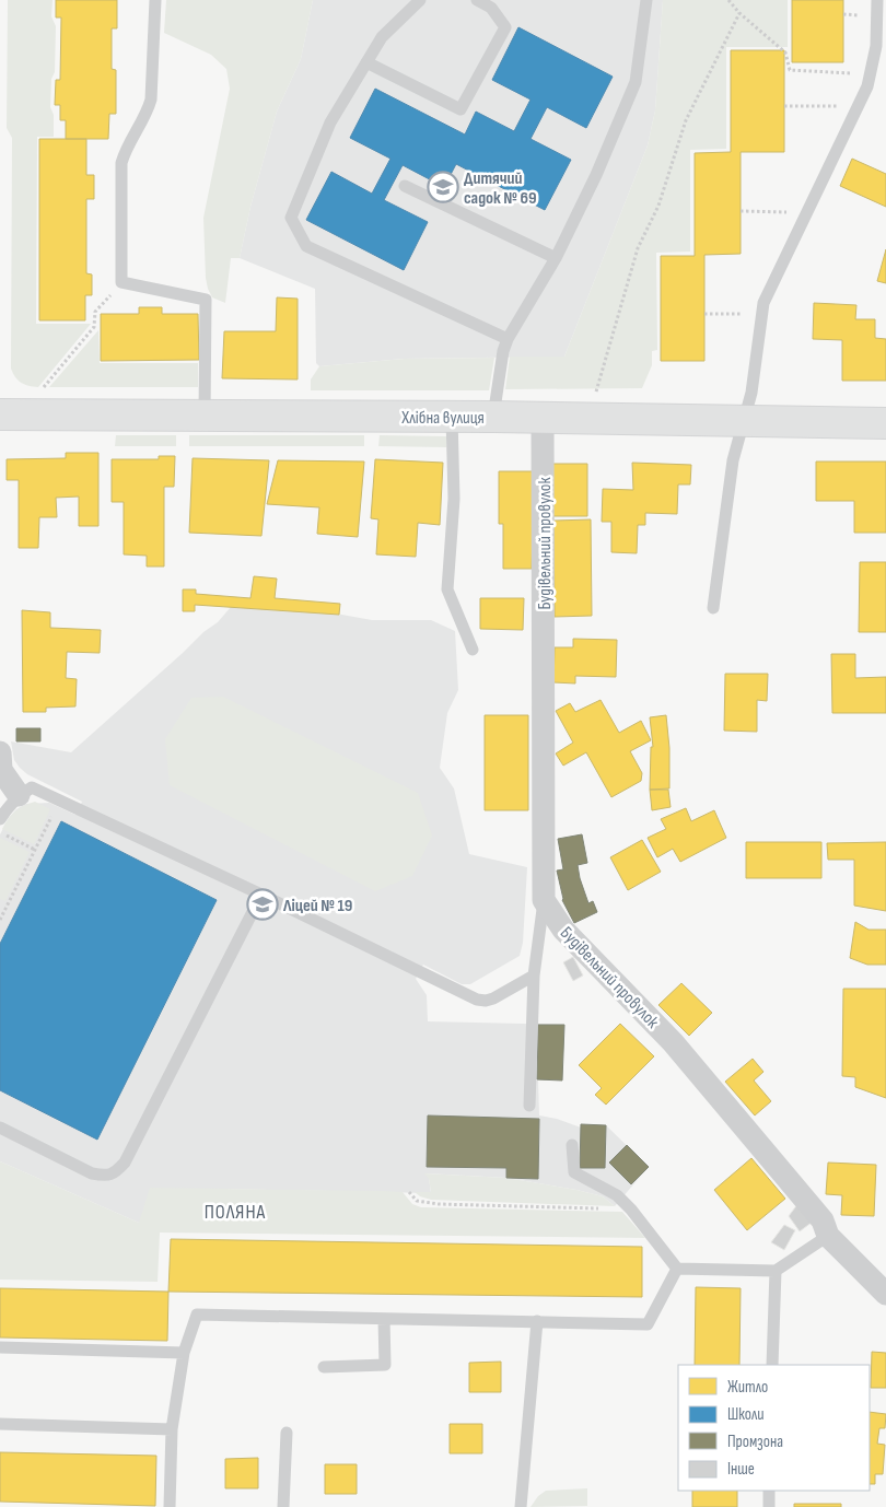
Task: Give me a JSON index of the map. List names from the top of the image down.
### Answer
{
  "streets": {
    "street": ["Хлібна вулиця", "Будівельний провулок"]
  },
  "crossings": [
    ["Хлібна вулиця", "Будівельний провулок"]
  ],
  "districts": ["ПОЛЯНА"],
  "places": {
    "school or university": ["Дитячий садок № 69", "Ліцей № 19"]
  },
  "legend": [
    "Житло",
    "Школи",
    "Промзона",
    "Інше"
  ]
}
